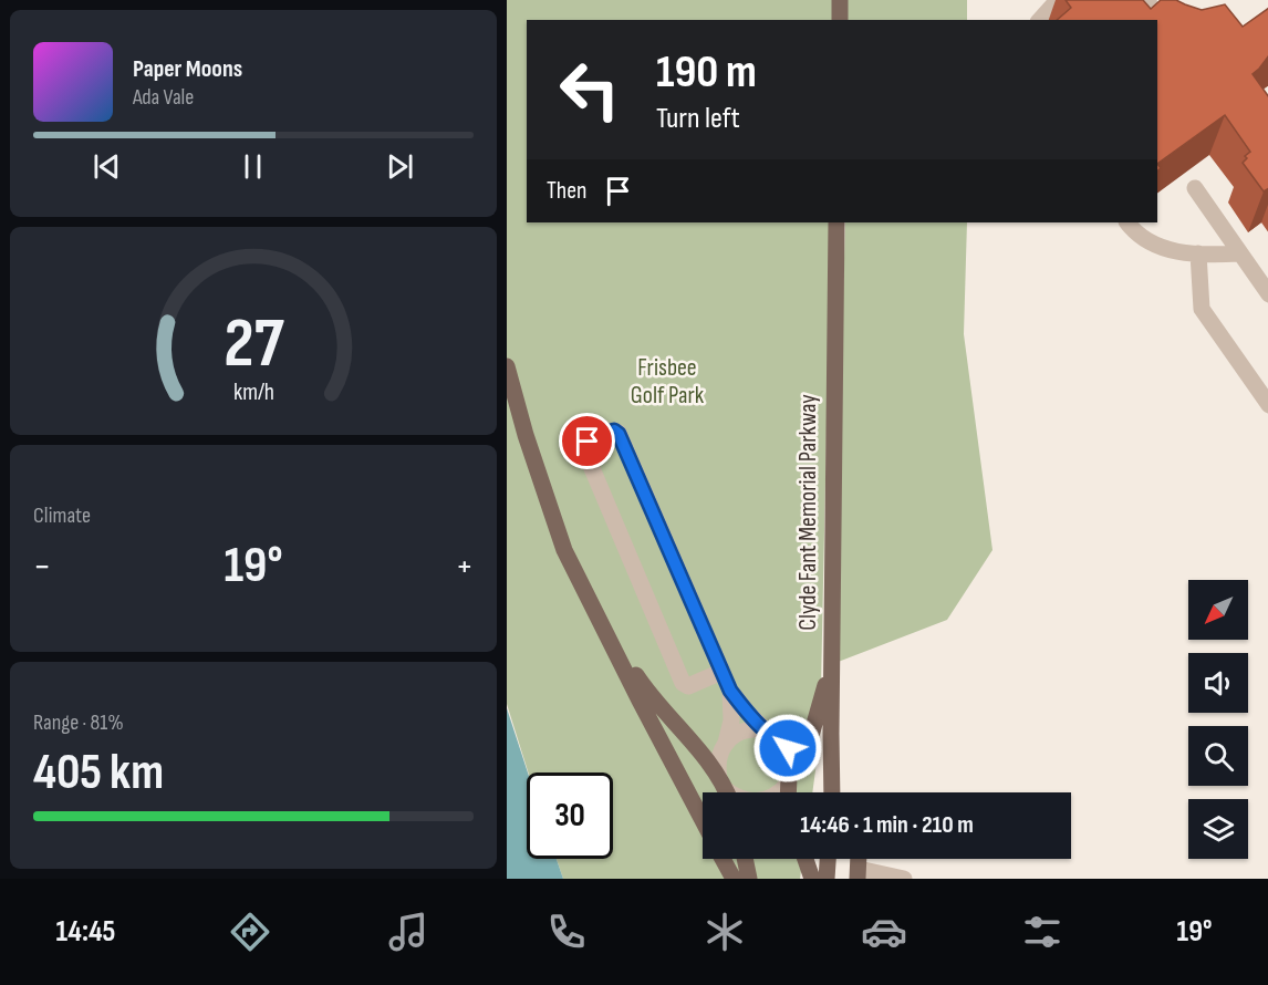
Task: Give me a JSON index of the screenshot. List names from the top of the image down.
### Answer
{
  "streets": {
    "main road": ["Clyde Fant Memorial Parkway"]
  },
  "parks": ["Frisbee Golf Park"],
  "north": "bottom left",
  "page": {
    "turn": ["190 m", "Turn left"],
    "song": ["Paper Moons", "Ada Vale"],
    "then": "Then",
    "tile": [
      "Climate",
      ["Range · 81%", "405 km"]
    ],
    "heat": ["−", "19°", "+"],
    "limit": "30",
    "trip": "14:46 · 1 min · 210 m",
    "tabs": ["14:45", "19°"],
    "gauge": ["27", "km/h"]
  }
}
